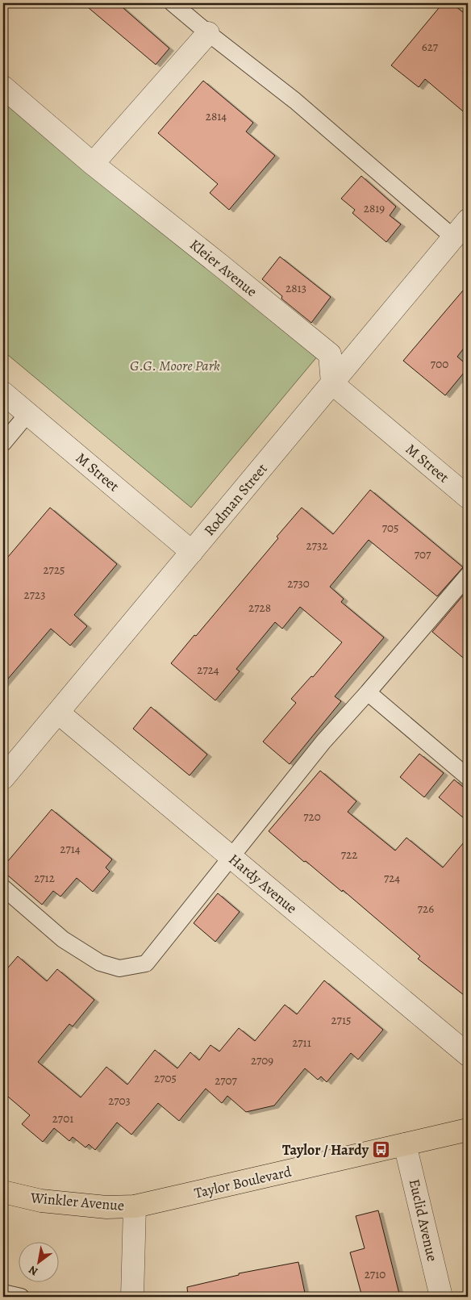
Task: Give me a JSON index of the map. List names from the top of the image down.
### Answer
{
  "streets": {
    "main road": ["Taylor Boulevard", "Winkler Avenue"],
    "street": [
      "Kleier Avenue",
      "M Street",
      "Rodman Street",
      "Hardy Avenue",
      "Euclid Avenue"
    ]
  },
  "crossings": [
    ["Kleier Avenue", "M Street"],
    ["Kleier Avenue", "Rodman Street"],
    ["M Street", "Rodman Street"],
    ["Rodman Street", "Hardy Avenue"],
    ["Taylor Boulevard", "Winkler Avenue"],
    ["Taylor Boulevard", "Euclid Avenue"]
  ],
  "parks": ["G.G. Moore Park"],
  "places": {
    "bus stop": ["Taylor / Hardy"]
  },
  "house_numbers": [
    "627",
    "2814",
    "2819",
    "2813",
    "700",
    "705",
    "2732",
    "707",
    "2725",
    "2730",
    "2723",
    "2728",
    "2724",
    "720",
    "2714",
    "722",
    "2712",
    "724",
    "726",
    "2715",
    "2711",
    "2709",
    "2705",
    "2707",
    "2703",
    "2701",
    "2710"
  ],
  "north": "bottom left"
}
